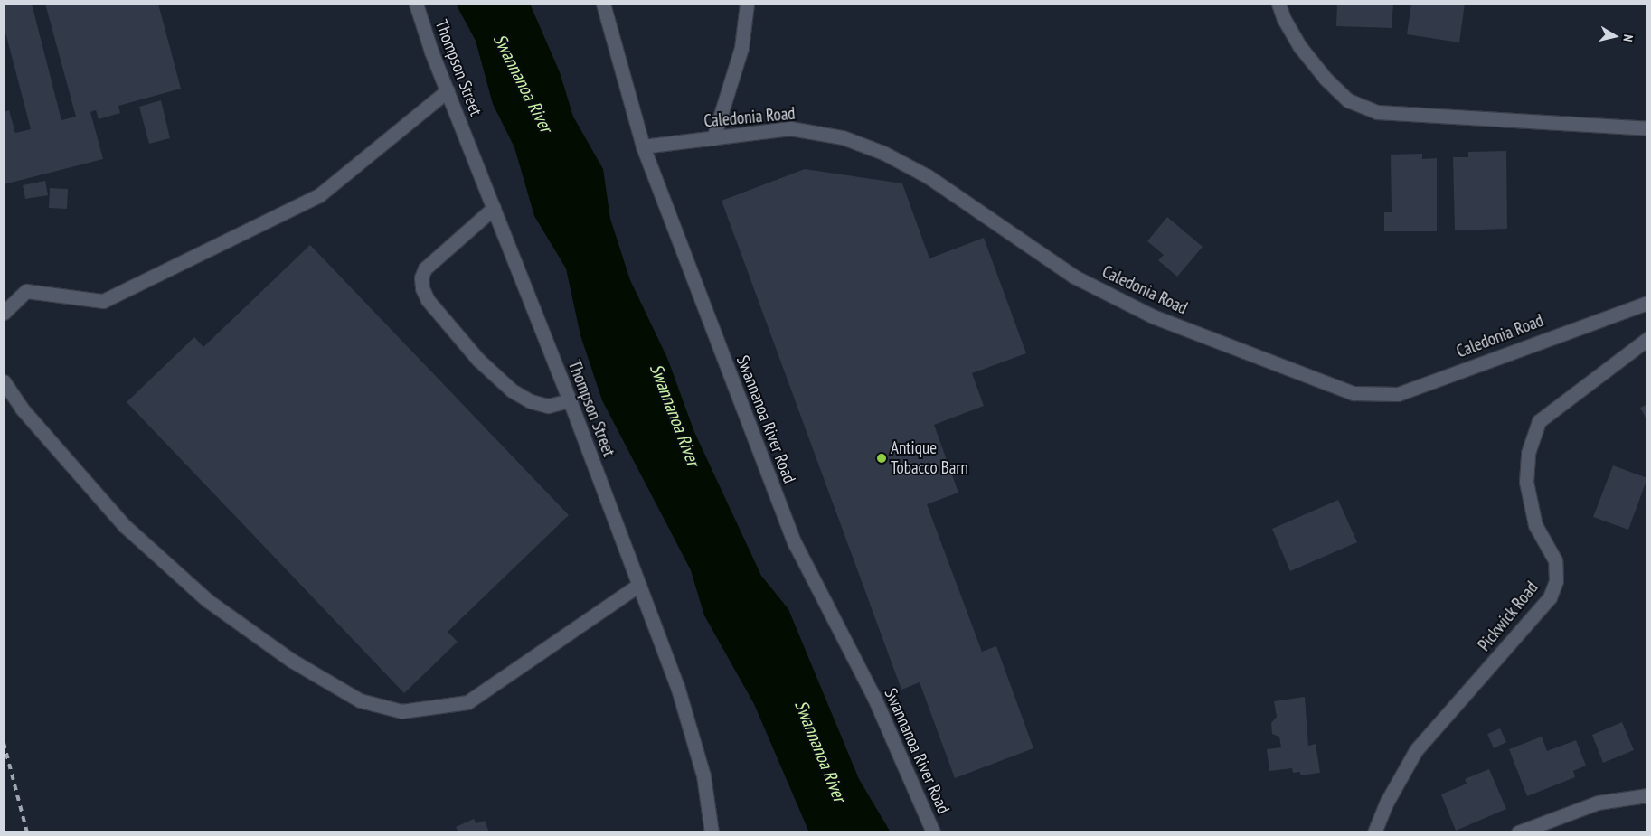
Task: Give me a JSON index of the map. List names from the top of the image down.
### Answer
{
  "streets": {
    "street": [
      "Thompson Street",
      "Caledonia Road",
      "Swannanoa River Road",
      "Pickwick Road"
    ]
  },
  "crossings": [
    ["Caledonia Road", "Swannanoa River Road"]
  ],
  "water": ["Swannanoa River"],
  "places": ["Antique Tobacco Barn"],
  "north": "right"
}
